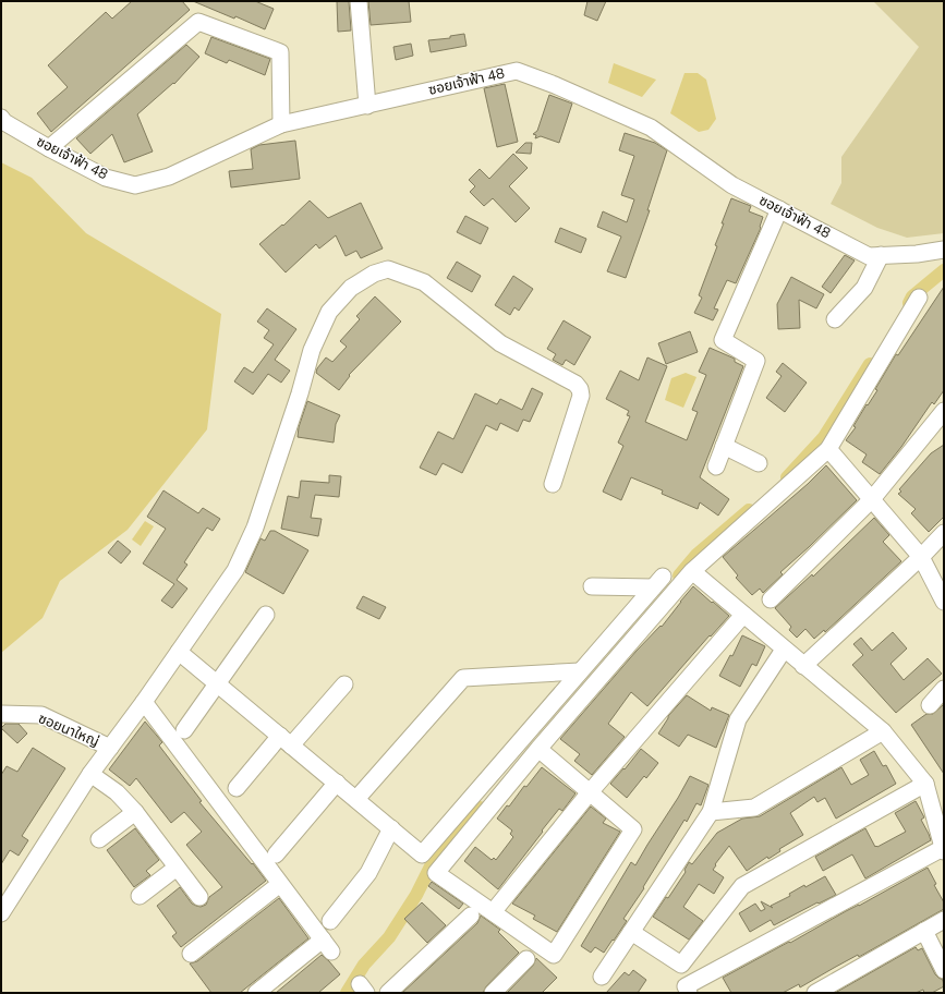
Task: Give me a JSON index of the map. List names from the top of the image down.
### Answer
{
  "streets": {
    "street": ["ซอยเจ้าฟ้า 48", "ซอยนาใหญ่"]
  }
}
